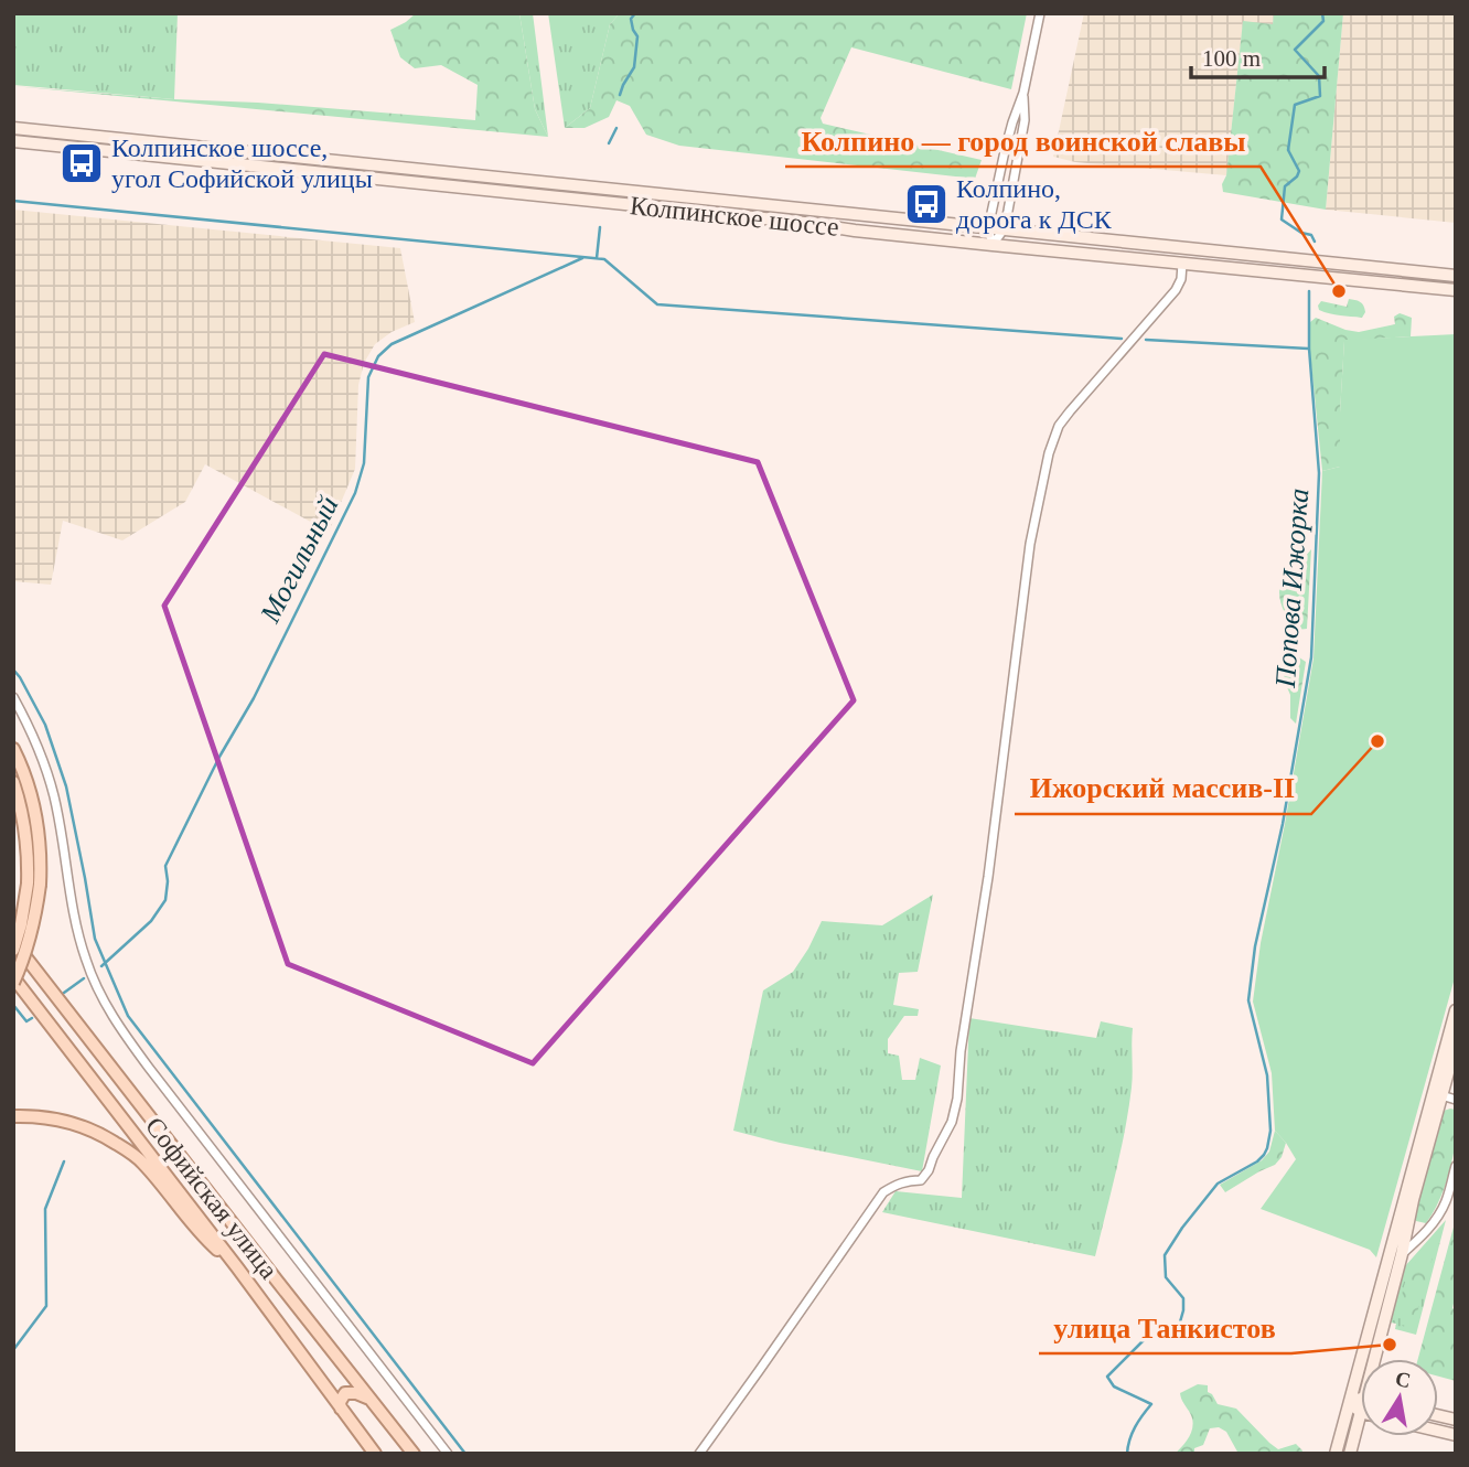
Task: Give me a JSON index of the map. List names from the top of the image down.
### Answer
{
  "streets": {
    "main road": ["Колпинское шоссе", "Софийская улица"]
  },
  "water": ["Могильный", "Попова Ижорка"],
  "places": {
    "bus stop": ["Колпинское шоссе, угол Софийской улицы", "Колпино, дорога к ДСК"],
    "other": ["Колпино — город воинской славы", "Ижорский массив-II", "улица Танкистов"]
  },
  "scale_bar": "100 m",
  "north": "top"
}
